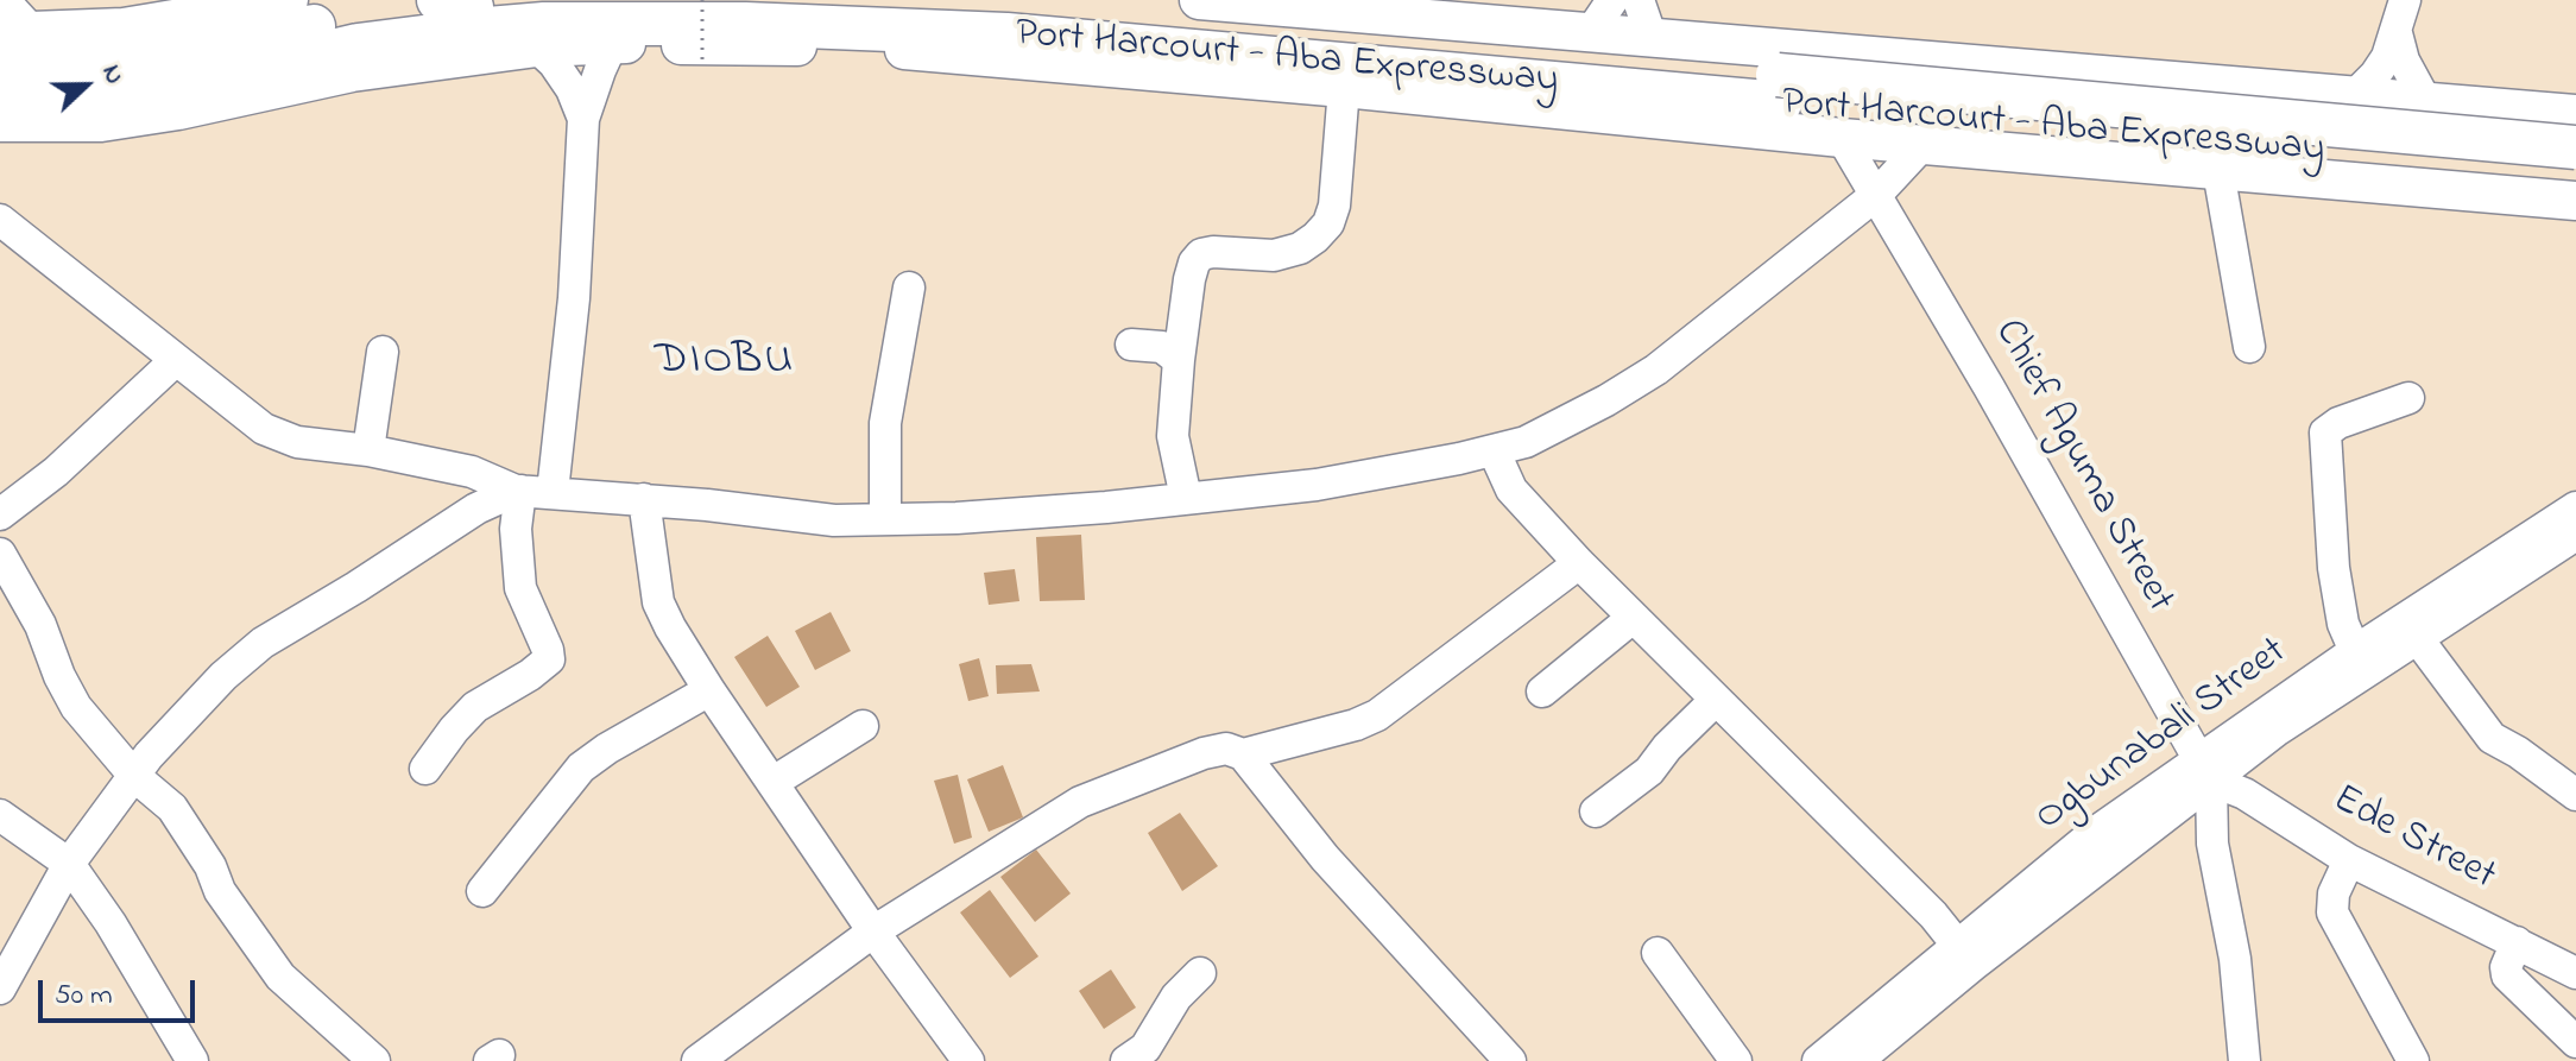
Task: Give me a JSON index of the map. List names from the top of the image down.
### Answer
{
  "streets": {
    "highway": ["Port Harcourt - Aba Expressway"],
    "street": ["Chief Aguma Street", "Ogbunabali Street", "Ede Street"]
  },
  "crossings": [
    ["Chief Aguma Street", "Ogbunabali Street"],
    ["Chief Aguma Street", "Ede Street"],
    ["Ogbunabali Street", "Ede Street"]
  ],
  "districts": ["DIOBU"],
  "scale_bar": "50 m",
  "north": "right"
}
